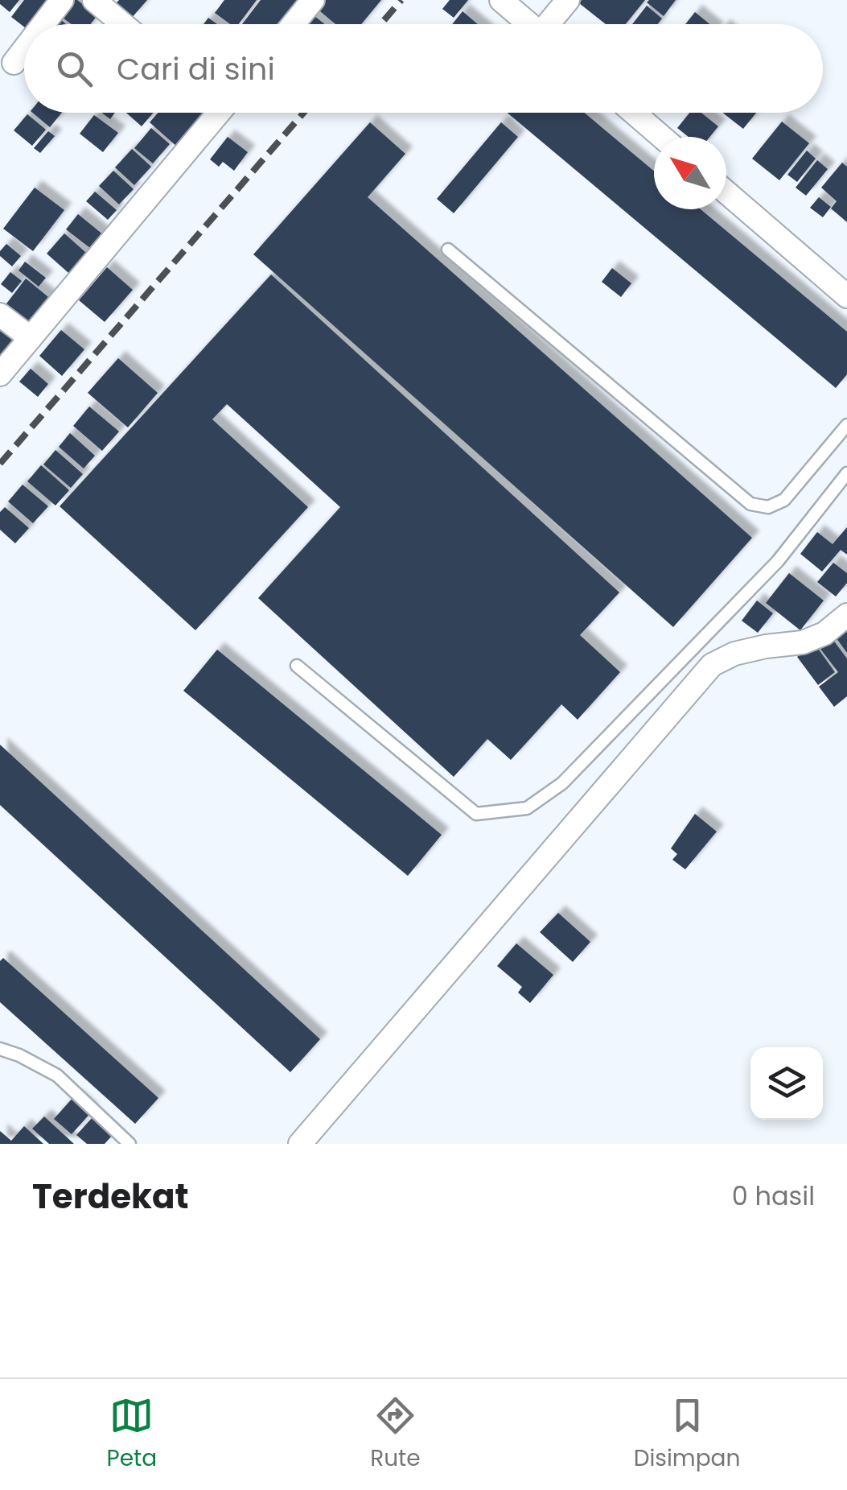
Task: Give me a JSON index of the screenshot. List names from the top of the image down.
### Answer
{
  "north": "top left",
  "page": {
    "search": "Cari di sini",
    "heading": ["Terdekat", "0 hasil"],
    "nav": ["Peta", "Rute", "Disimpan"]
  }
}
